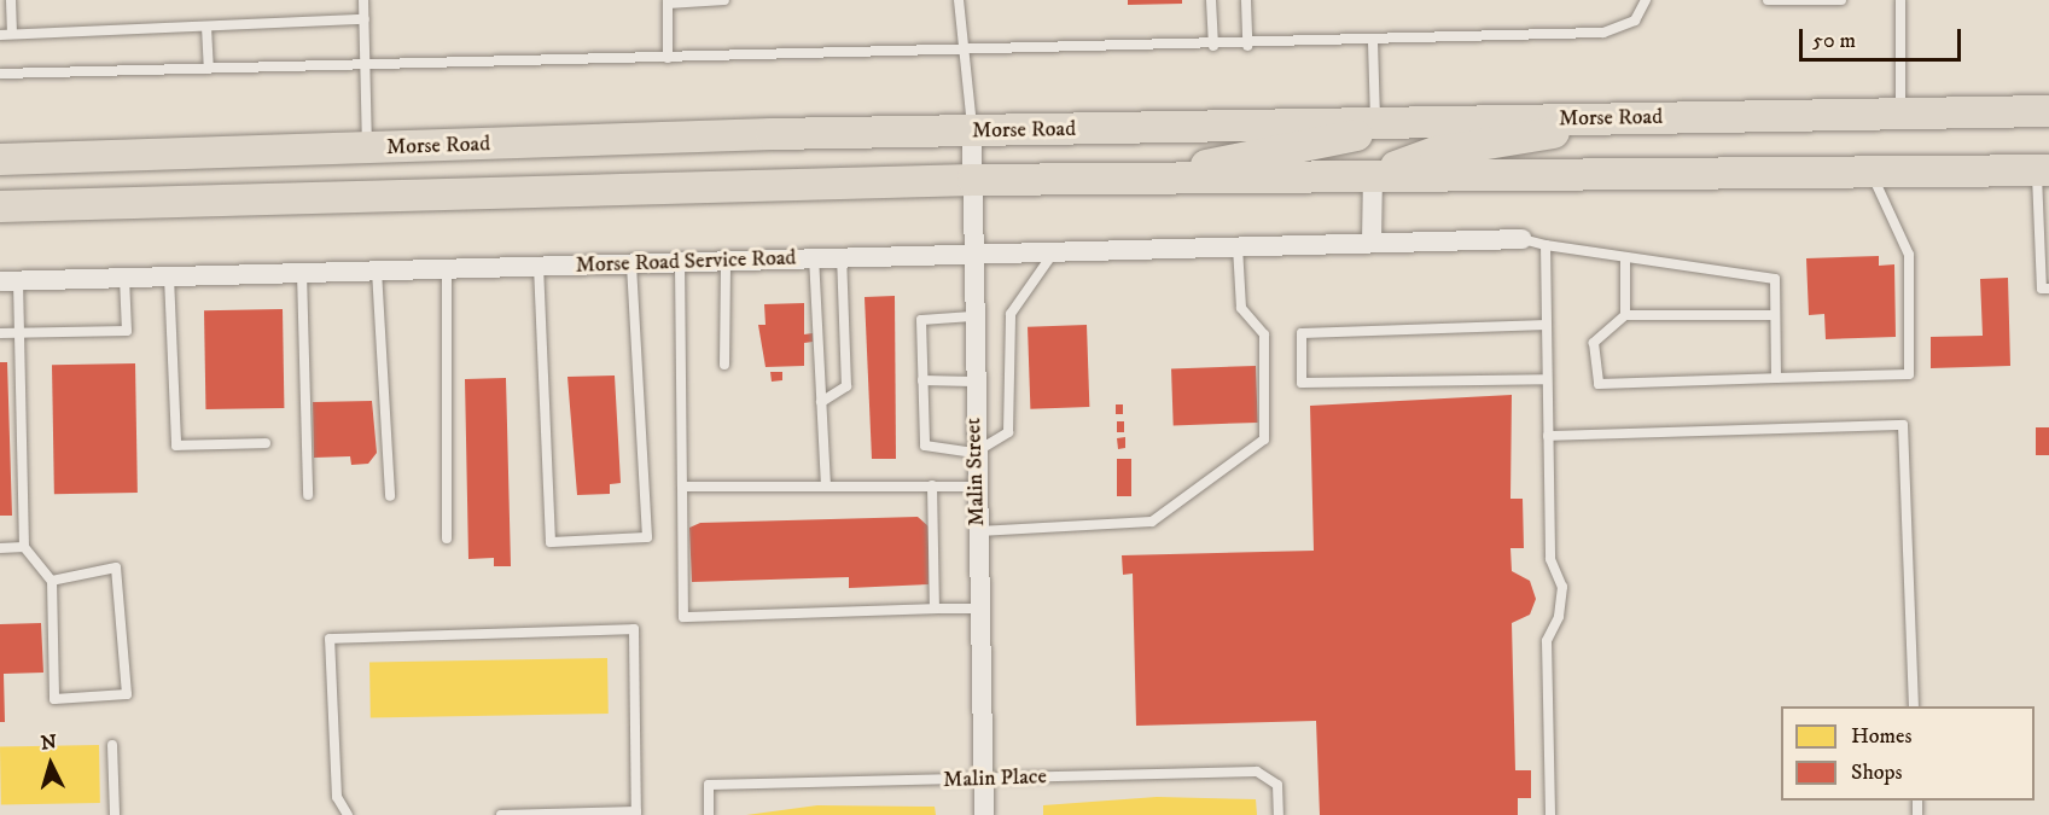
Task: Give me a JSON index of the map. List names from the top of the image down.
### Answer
{
  "streets": {
    "main road": ["Morse Road"],
    "street": ["Morse Road Service Road", "Malin Street"],
    "lane": ["Malin Place"]
  },
  "crossings": [
    ["Morse Road", "Malin Street"],
    ["Morse Road Service Road", "Malin Street"],
    ["Malin Street", "Malin Place"]
  ],
  "legend": ["Homes", "Shops"],
  "scale_bar": "50 m",
  "north": "top"
}
